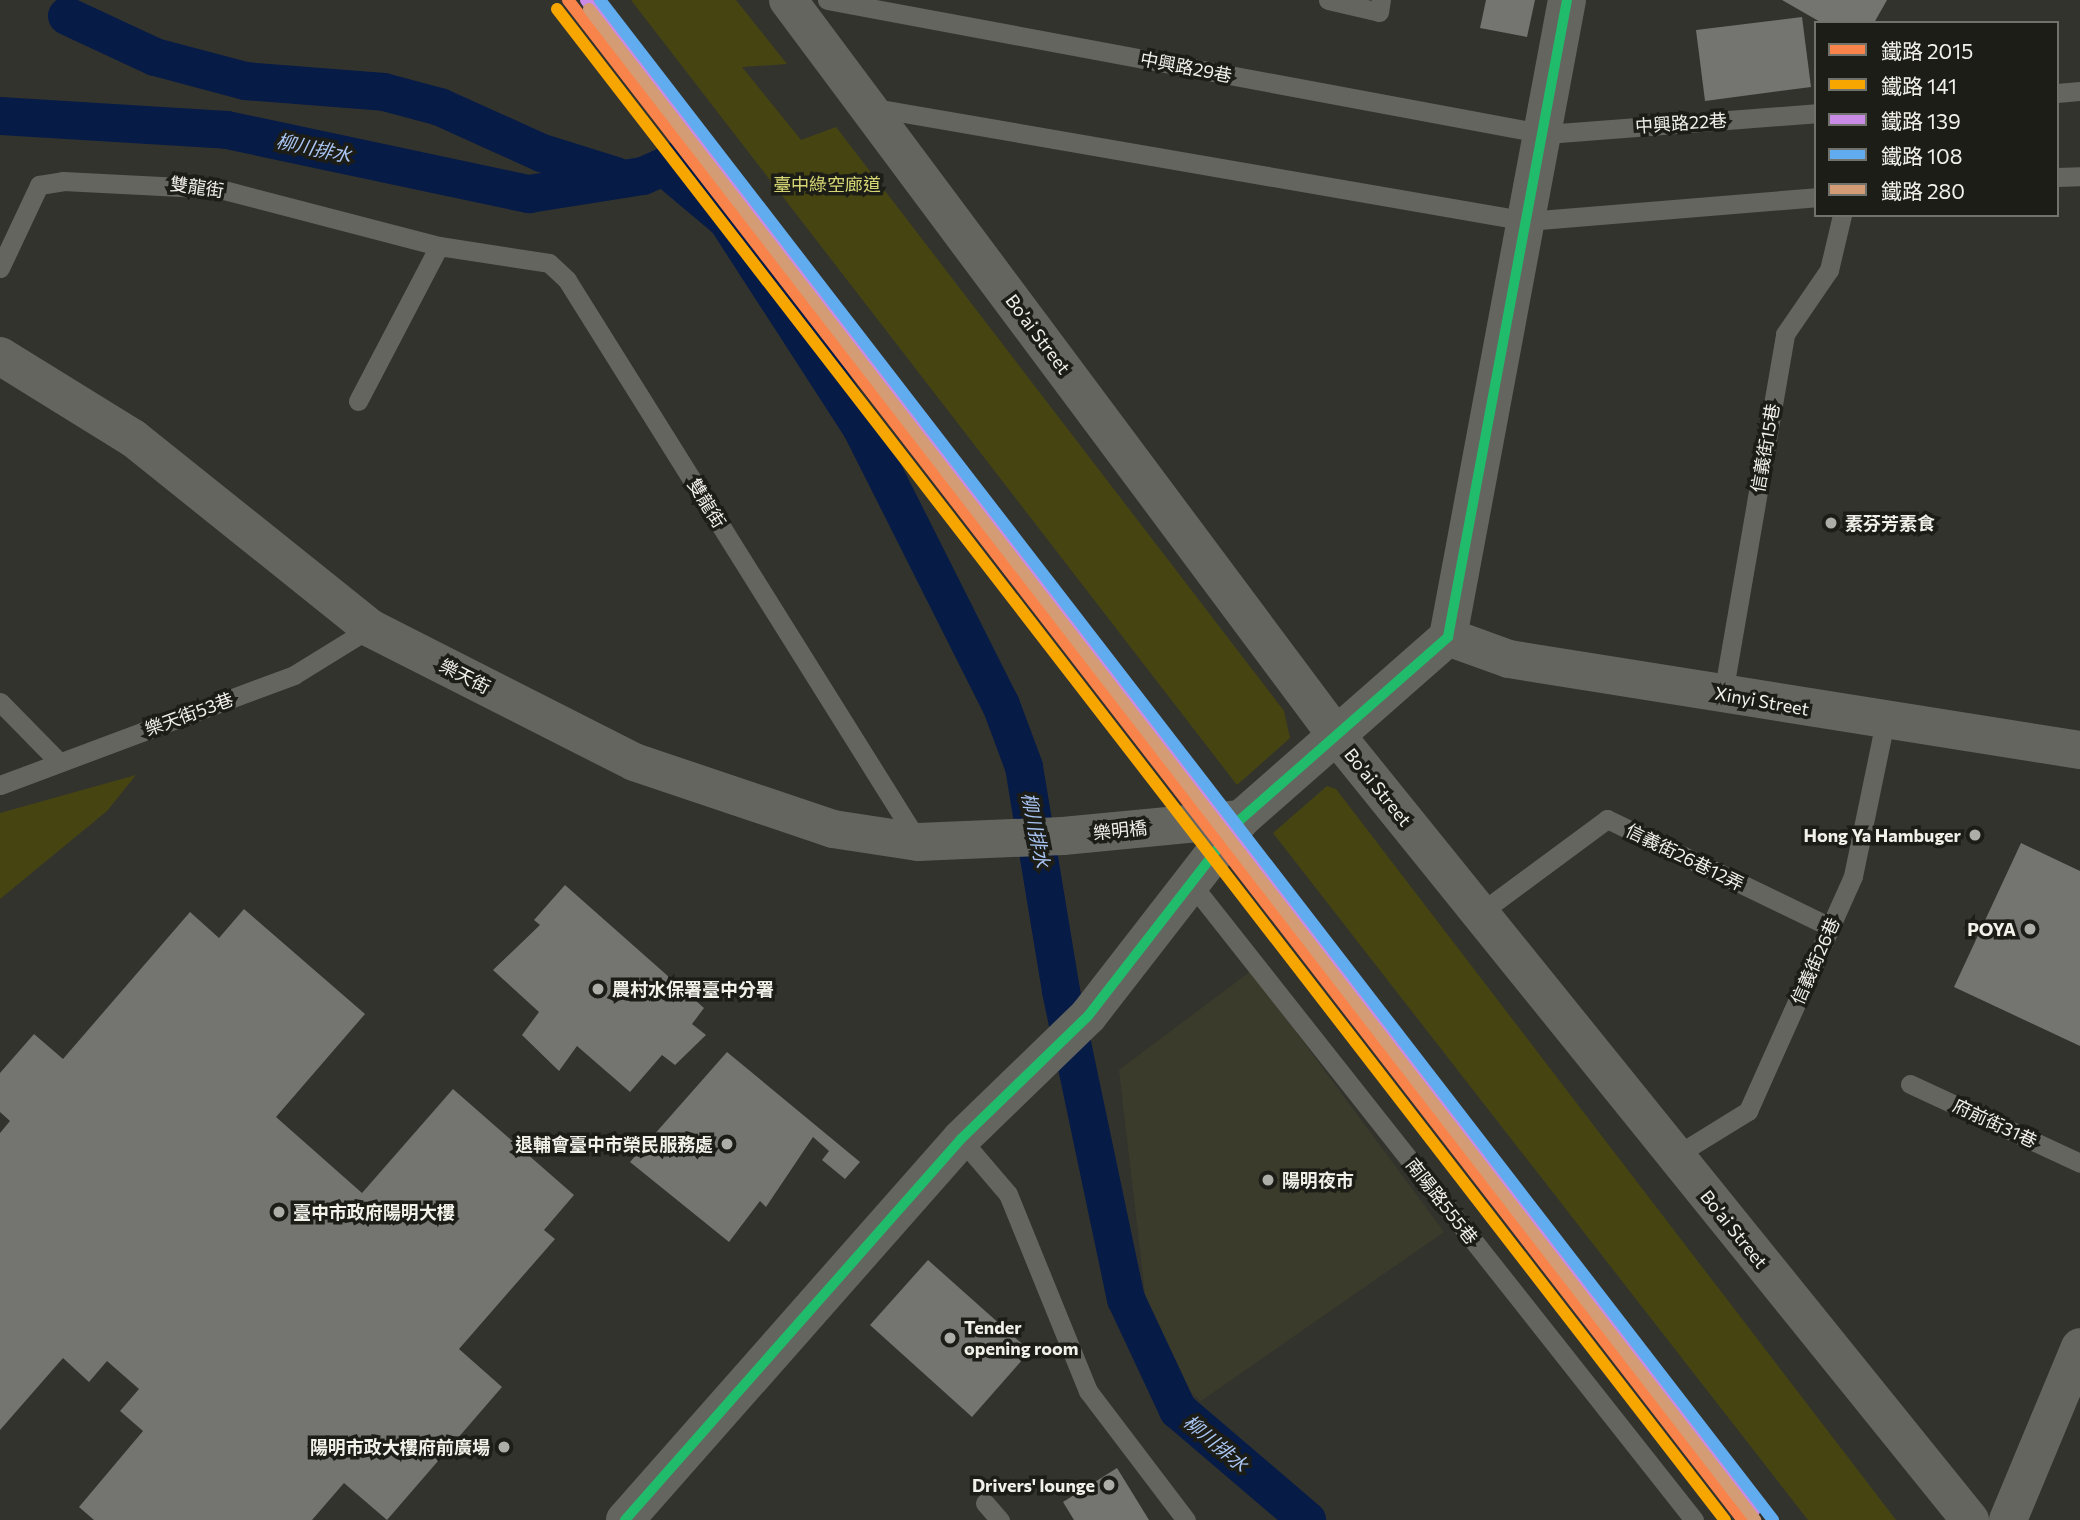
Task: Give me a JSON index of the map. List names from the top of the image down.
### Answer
{
  "streets": {
    "street": [
      "Bo’ai Street",
      "樂天街",
      "Xinyi Street",
      "樂明橋"
    ],
    "lane": [
      "中興路29巷",
      "中興路22巷",
      "雙龍街",
      "信義街15巷",
      "樂天街53巷",
      "信義街26巷12弄",
      "信義街26巷",
      "府前街31巷",
      "南陽路555巷"
    ]
  },
  "crossings": [
    ["中興路29巷", "中興路22巷"],
    ["雙龍街", "樂天街"],
    ["Bo’ai Street", "信義街26巷12弄"],
    ["Bo’ai Street", "信義街26巷"],
    ["信義街15巷", "Xinyi Street"],
    ["樂天街", "樂天街53巷"],
    ["樂天街", "樂明橋"],
    ["Xinyi Street", "信義街26巷"],
    ["信義街26巷12弄", "信義街26巷"]
  ],
  "water": ["柳川排水"],
  "parks": ["臺中綠空廊道"],
  "places": [
    "素芬芳素食",
    "Hong Ya Hambuger",
    "POYA",
    "農村水保署臺中分署",
    "退輔會臺中市榮民服務處",
    "陽明夜市",
    "臺中市政府陽明大樓",
    "Tender opening room",
    "陽明市政大樓府前廣場",
    "Drivers' lounge"
  ],
  "lines": [
    "rail line 2015",
    "rail line 139",
    "rail line 108",
    "rail line 141",
    "rail line 280"
  ],
  "legend": [
    "鐵路 2015",
    "鐵路 141",
    "鐵路 139",
    "鐵路 108",
    "鐵路 280"
  ]
}
